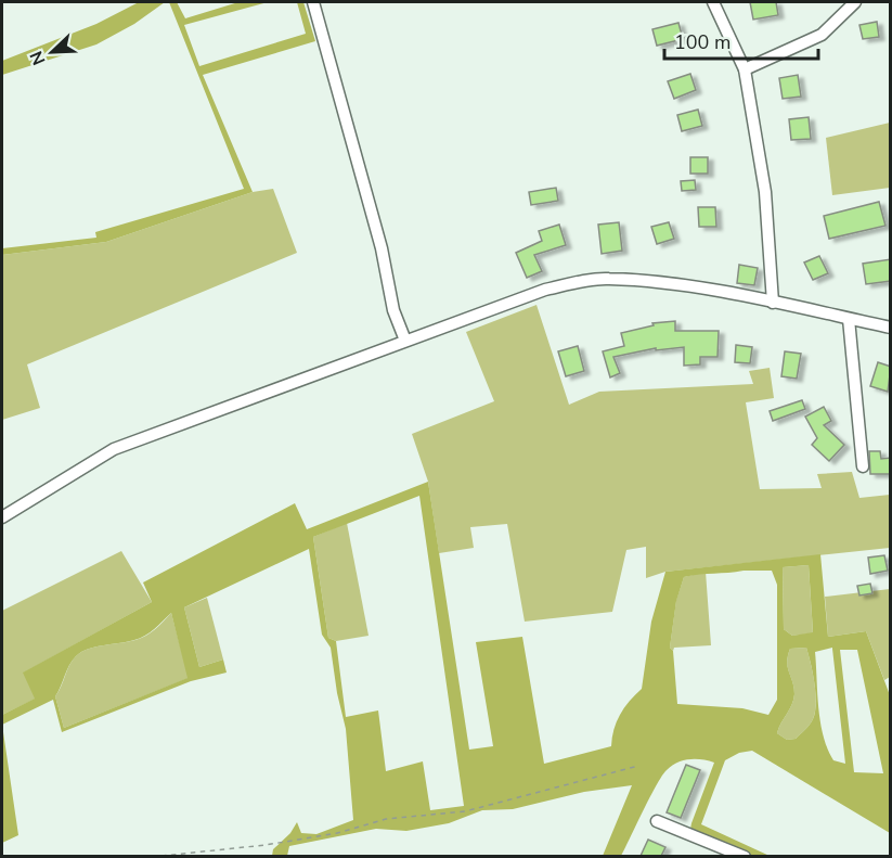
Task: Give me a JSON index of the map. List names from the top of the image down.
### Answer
{
  "scale_bar": "100 m",
  "north": "bottom left"
}
